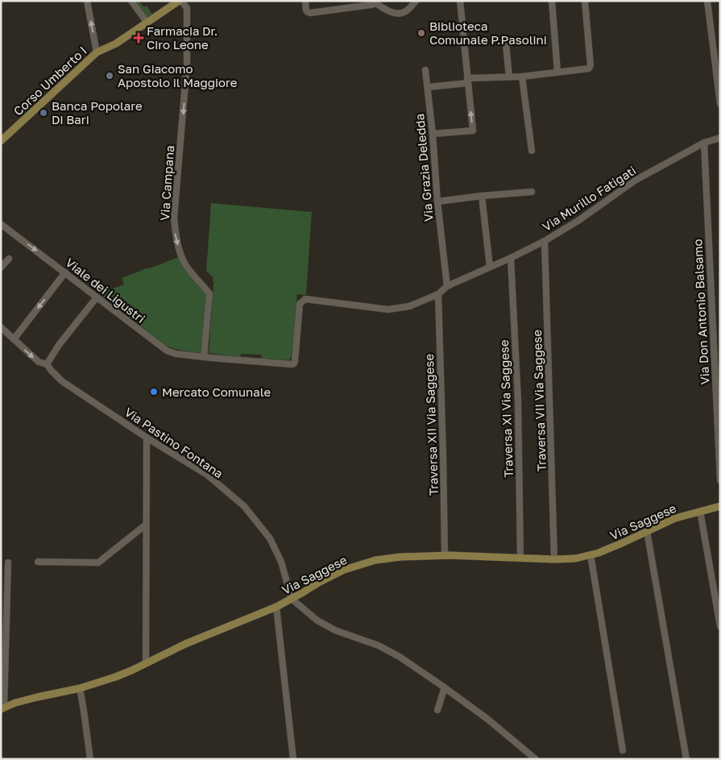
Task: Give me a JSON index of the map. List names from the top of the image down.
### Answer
{
  "streets": {
    "main road": ["Corso Umberto I", "Via Saggese"],
    "street": [
      "Via Grazia Deledda",
      "Via Campana",
      "Via Murillo Fatigati",
      "Viale dei Ligustri",
      "Via Don Antonio Balsamo",
      "Traversa VII Via Saggese",
      "Traversa XI Via Saggese",
      "Traversa XII Via Saggese",
      "Via Pastino Fontana"
    ]
  },
  "crossings": [
    ["Corso Umberto I", "Via Campana"],
    ["Via Grazia Deledda", "Via Murillo Fatigati"],
    ["Via Campana", "Viale dei Ligustri"],
    ["Via Murillo Fatigati", "Viale dei Ligustri"],
    ["Via Murillo Fatigati", "Via Don Antonio Balsamo"],
    ["Via Murillo Fatigati", "Traversa VII Via Saggese"],
    ["Via Murillo Fatigati", "Traversa XI Via Saggese"],
    ["Via Murillo Fatigati", "Traversa XII Via Saggese"],
    ["Viale dei Ligustri", "Traversa XII Via Saggese"],
    ["Traversa VII Via Saggese", "Via Saggese"],
    ["Traversa XI Via Saggese", "Via Saggese"],
    ["Traversa XII Via Saggese", "Via Saggese"],
    ["Via Pastino Fontana", "Via Saggese"]
  ],
  "one_way": ["Via Campana"],
  "places": {
    "other": [
      "Biblioteca Comunale P.Pasolini",
      "San Giacomo Apostolo il Maggiore",
      "Banca Popolare Di Bari",
      "Mercato Comunale"
    ],
    "health": ["Farmacia Dr. Ciro Leone"]
  }
}
